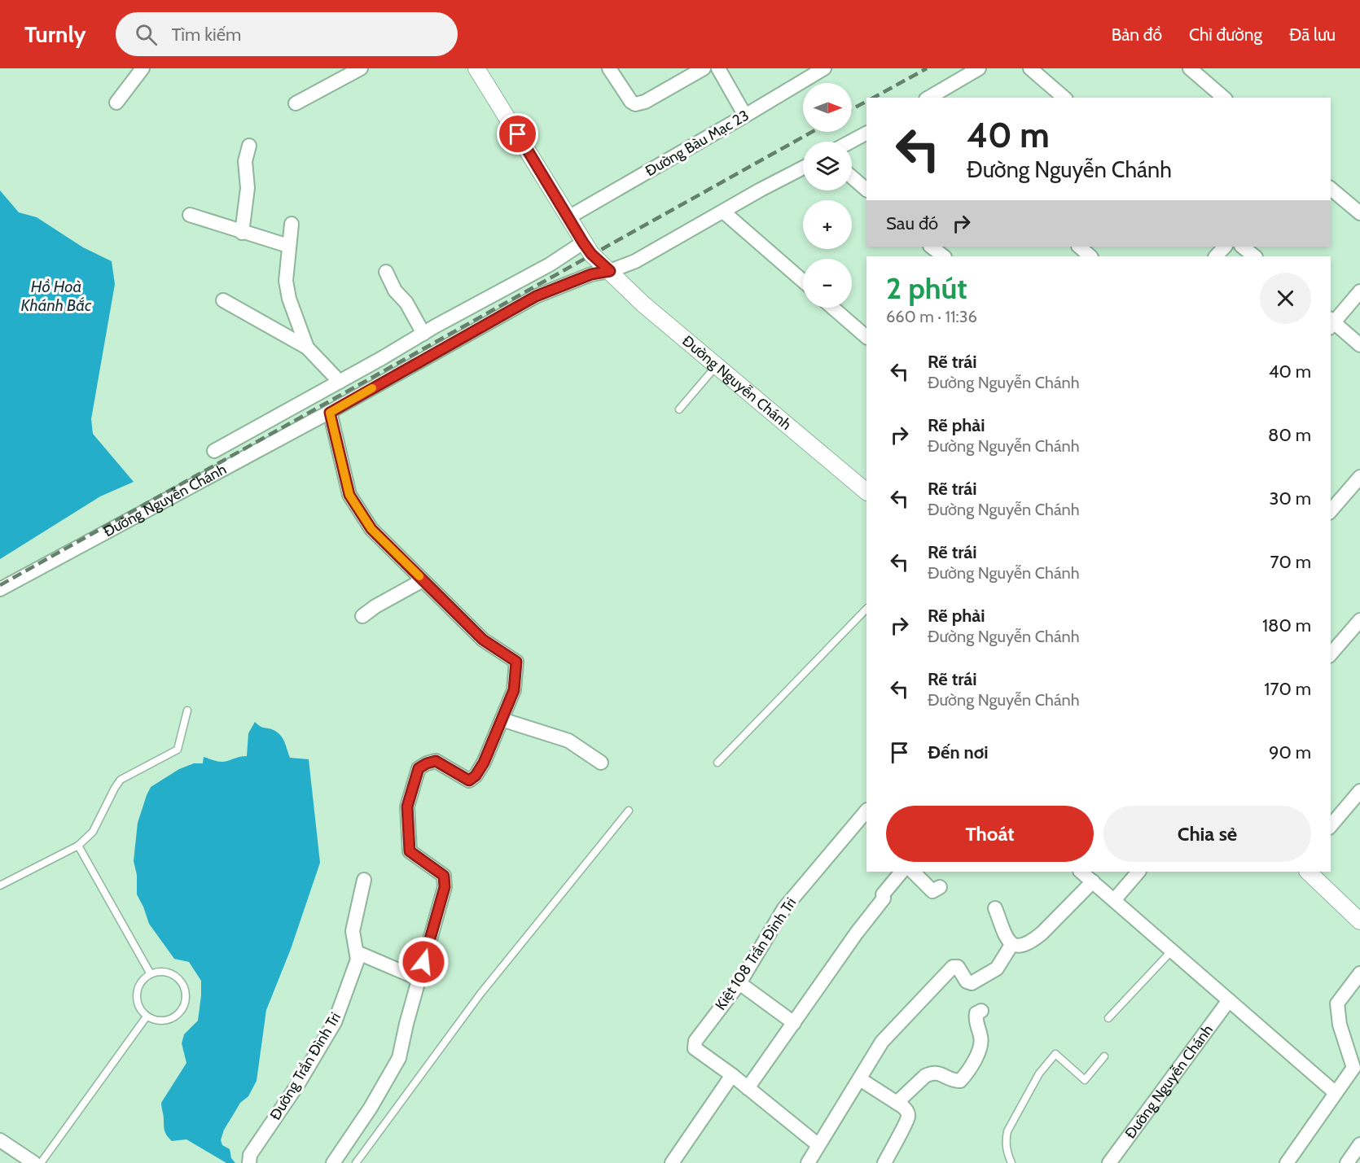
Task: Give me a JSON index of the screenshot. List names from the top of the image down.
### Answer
{
  "streets": {
    "street": [
      "Đường Bàu Mạc 23",
      "Đường Nguyễn Chánh",
      "Kiệt 108 Trần Đình Tri",
      "Đường Trần Đình Tri"
    ]
  },
  "crossings": [
    ["Đường Bàu Mạc 23", "Đường Nguyễn Chánh"]
  ],
  "water": ["Hồ Hoà Khánh Bắc"],
  "north": "right",
  "page": {
    "header": "Turnly",
    "search": "Tìm kiếm",
    "nav": ["Bản đồ", "Chỉ đường", "Đã lưu"],
    "map_buttons": ["+", "−"],
    "turn": ["40 m", "Đường Nguyễn Chánh"],
    "then": "Sau đó",
    "heading": ["2 phút", "660 m · 11:36"],
    "list": [
      {
        "name": "Rẽ trái",
        "note": "Đường Nguyễn Chánh",
        "value": "40 m"
      },
      {
        "name": "Rẽ phải",
        "note": "Đường Nguyễn Chánh",
        "value": "80 m"
      },
      {
        "name": "Rẽ trái",
        "note": "Đường Nguyễn Chánh",
        "value": "30 m"
      },
      {
        "name": "Rẽ trái",
        "note": "Đường Nguyễn Chánh",
        "value": "70 m"
      },
      {
        "name": "Rẽ phải",
        "note": "Đường Nguyễn Chánh",
        "value": "180 m"
      },
      {
        "name": "Rẽ trái",
        "note": "Đường Nguyễn Chánh",
        "value": "170 m"
      },
      {
        "name": "Đến nơi",
        "value": "90 m"
      }
    ],
    "buttons": ["Thoát", "Chia sẻ"]
  }
}
